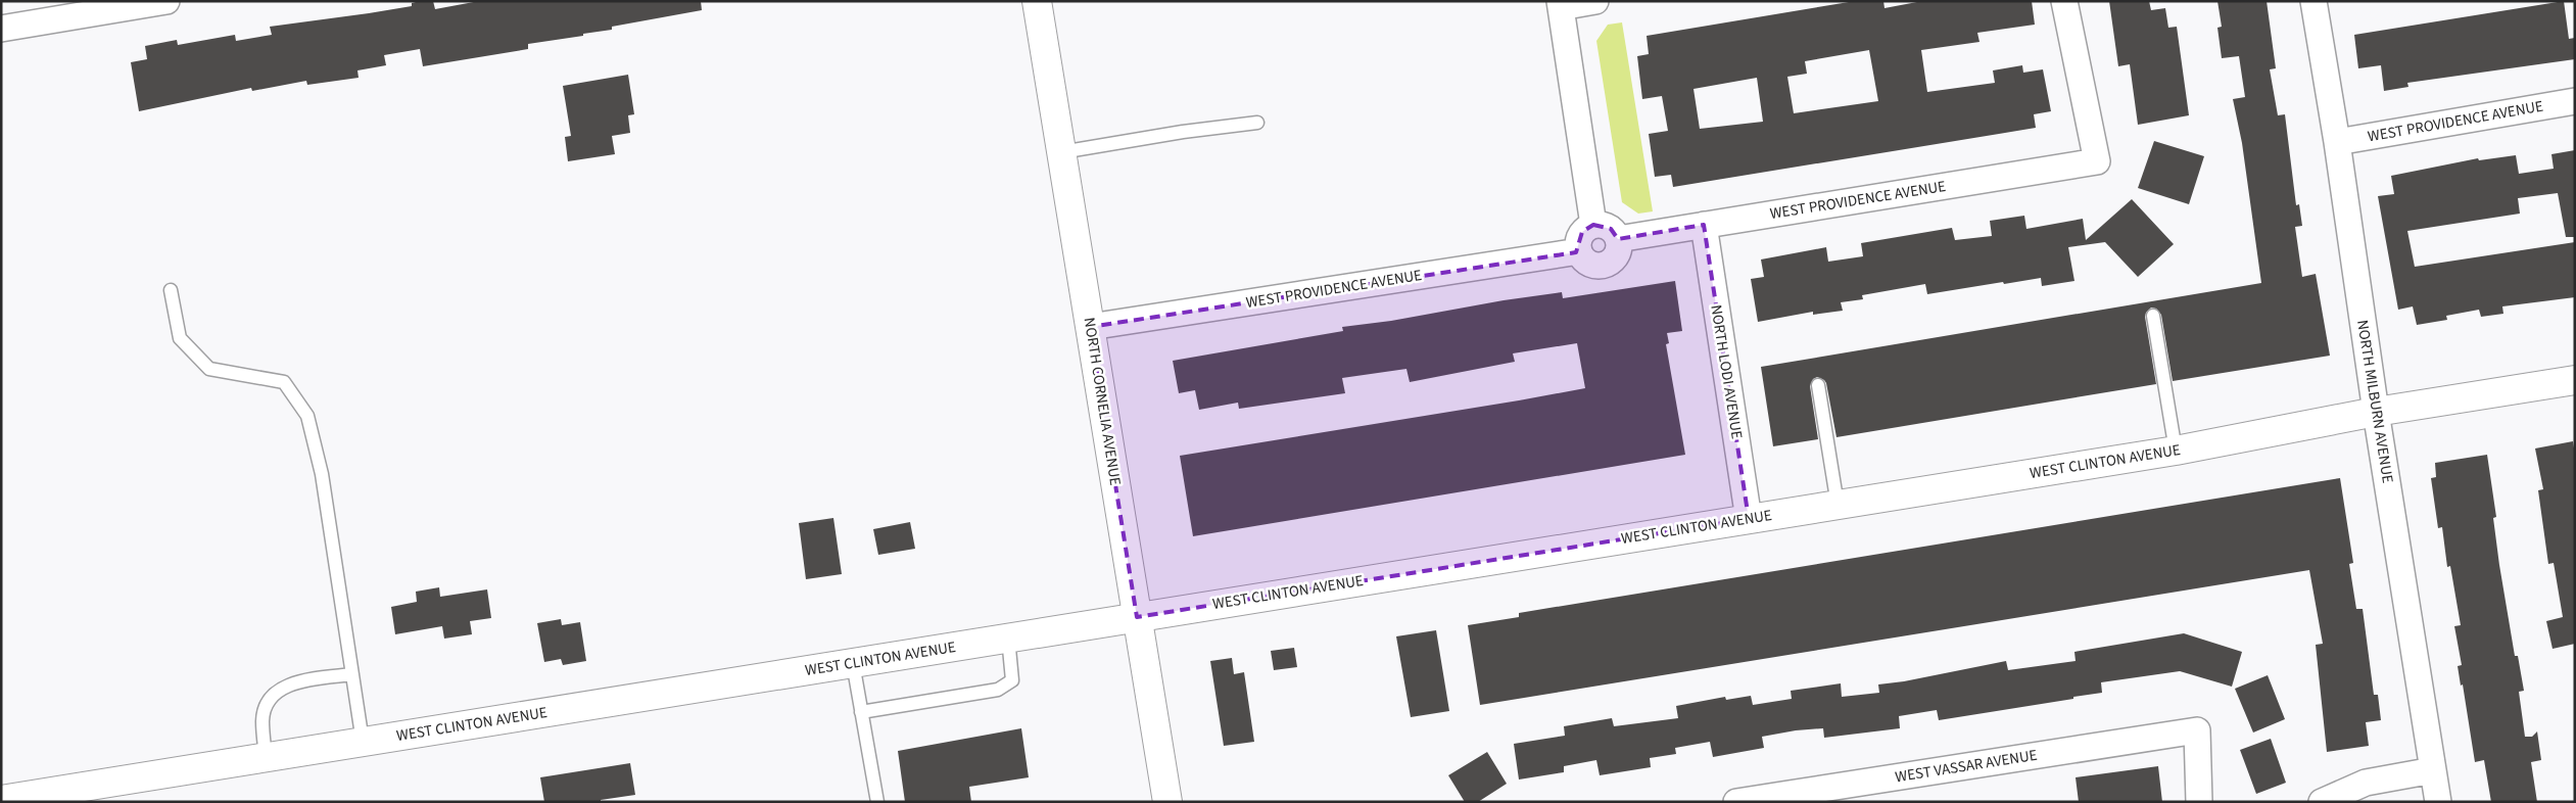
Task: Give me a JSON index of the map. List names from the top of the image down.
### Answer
{
  "streets": {
    "main road": ["NORTH CORNELIA AVENUE", "WEST CLINTON AVENUE"],
    "street": [
      "WEST PROVIDENCE AVENUE",
      "NORTH LODI AVENUE",
      "NORTH MILBURN AVENUE",
      "WEST VASSAR AVENUE"
    ]
  },
  "crossings": [
    ["WEST PROVIDENCE AVENUE", "NORTH LODI AVENUE"],
    ["WEST PROVIDENCE AVENUE", "NORTH CORNELIA AVENUE"],
    ["WEST PROVIDENCE AVENUE", "NORTH MILBURN AVENUE"],
    ["NORTH LODI AVENUE", "WEST CLINTON AVENUE"],
    ["NORTH CORNELIA AVENUE", "WEST CLINTON AVENUE"],
    ["NORTH MILBURN AVENUE", "WEST CLINTON AVENUE"]
  ]
}
